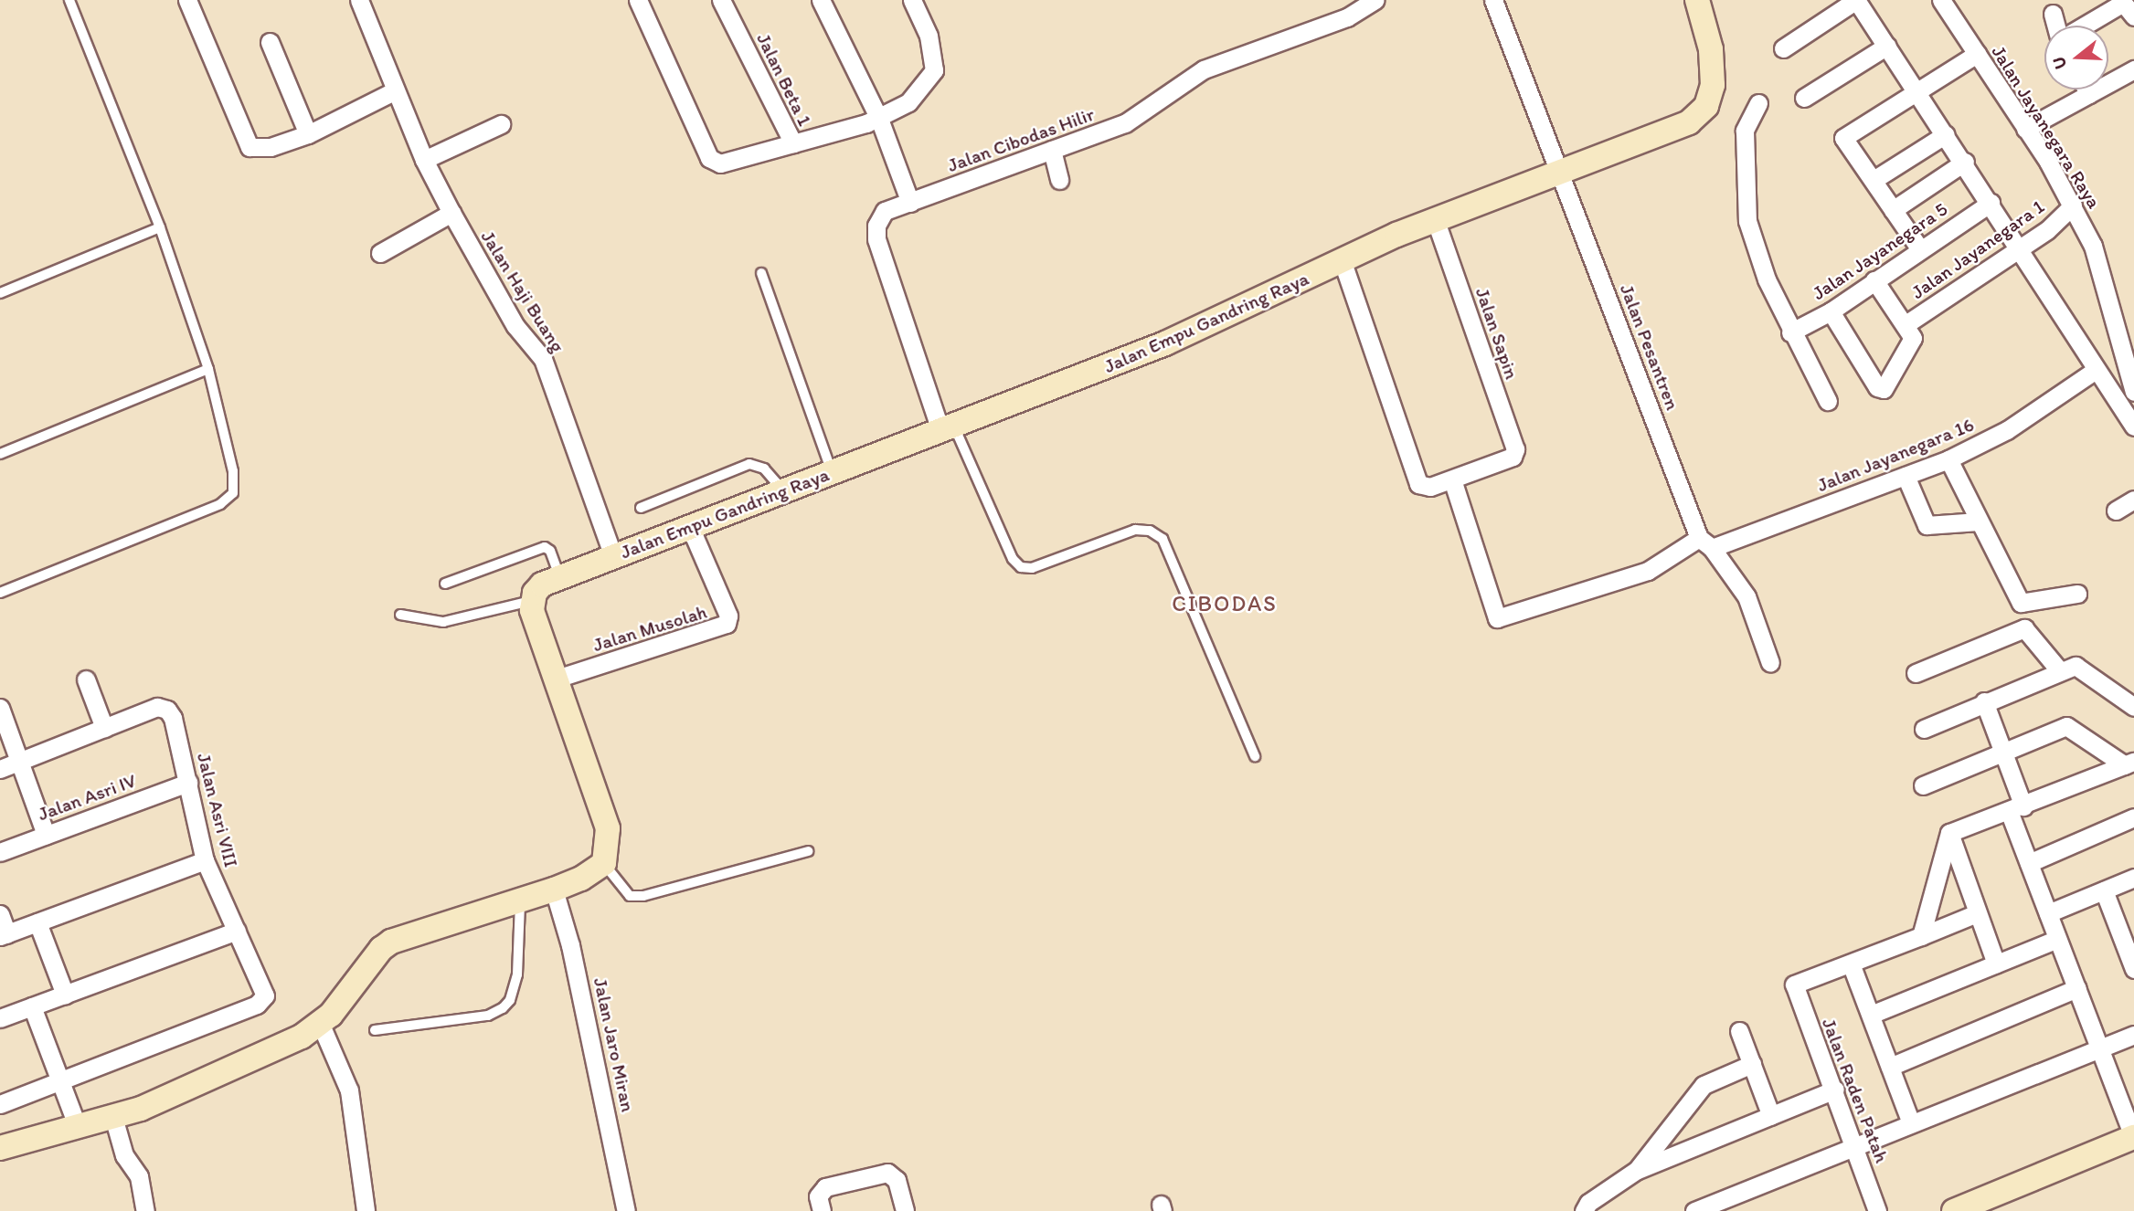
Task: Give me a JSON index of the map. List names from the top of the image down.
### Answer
{
  "streets": {
    "street": [
      "Jalan Beta 1",
      "Jalan Jayanegara Raya",
      "Jalan Cibodas Hilir",
      "Jalan Jayanegara 1",
      "Jalan Jayanegara 5",
      "Jalan Haji Buang",
      "Jalan Empu Gandring Raya",
      "Jalan Sapin",
      "Jalan Pesantren",
      "Jalan Jayanegara 16",
      "Jalan Musolah",
      "Jalan Asri IV",
      "Jalan Asri VIII",
      "Jalan Jaro Miran",
      "Jalan Raden Patah"
    ]
  },
  "crossings": [
    ["Jalan Jayanegara Raya", "Jalan Jayanegara 1"],
    ["Jalan Cibodas Hilir", "Jalan Empu Gandring Raya"],
    ["Jalan Haji Buang", "Jalan Empu Gandring Raya"],
    ["Jalan Empu Gandring Raya", "Jalan Sapin"],
    ["Jalan Empu Gandring Raya", "Jalan Pesantren"],
    ["Jalan Empu Gandring Raya", "Jalan Musolah"],
    ["Jalan Sapin", "Jalan Jayanegara 16"],
    ["Jalan Pesantren", "Jalan Jayanegara 16"],
    ["Jalan Asri IV", "Jalan Asri VIII"]
  ],
  "districts": ["CIBODAS"],
  "north": "left"
}
